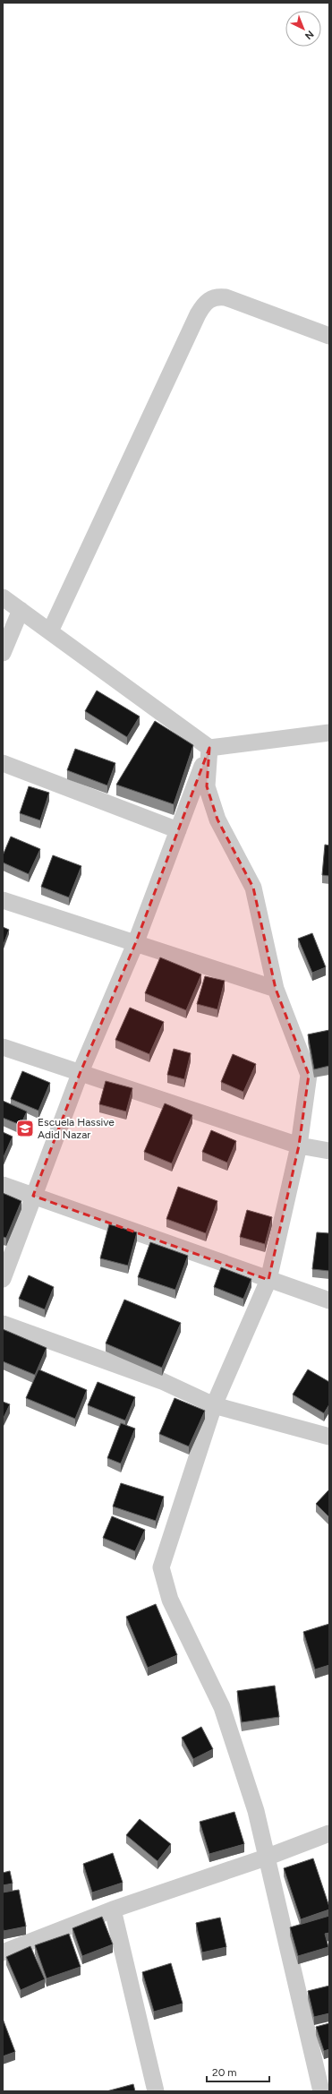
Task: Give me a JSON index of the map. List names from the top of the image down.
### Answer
{
  "places": {
    "school or university": ["Escuela Hassive Adid Nazar"]
  },
  "scale_bar": "20 m",
  "north": "bottom right"
}
